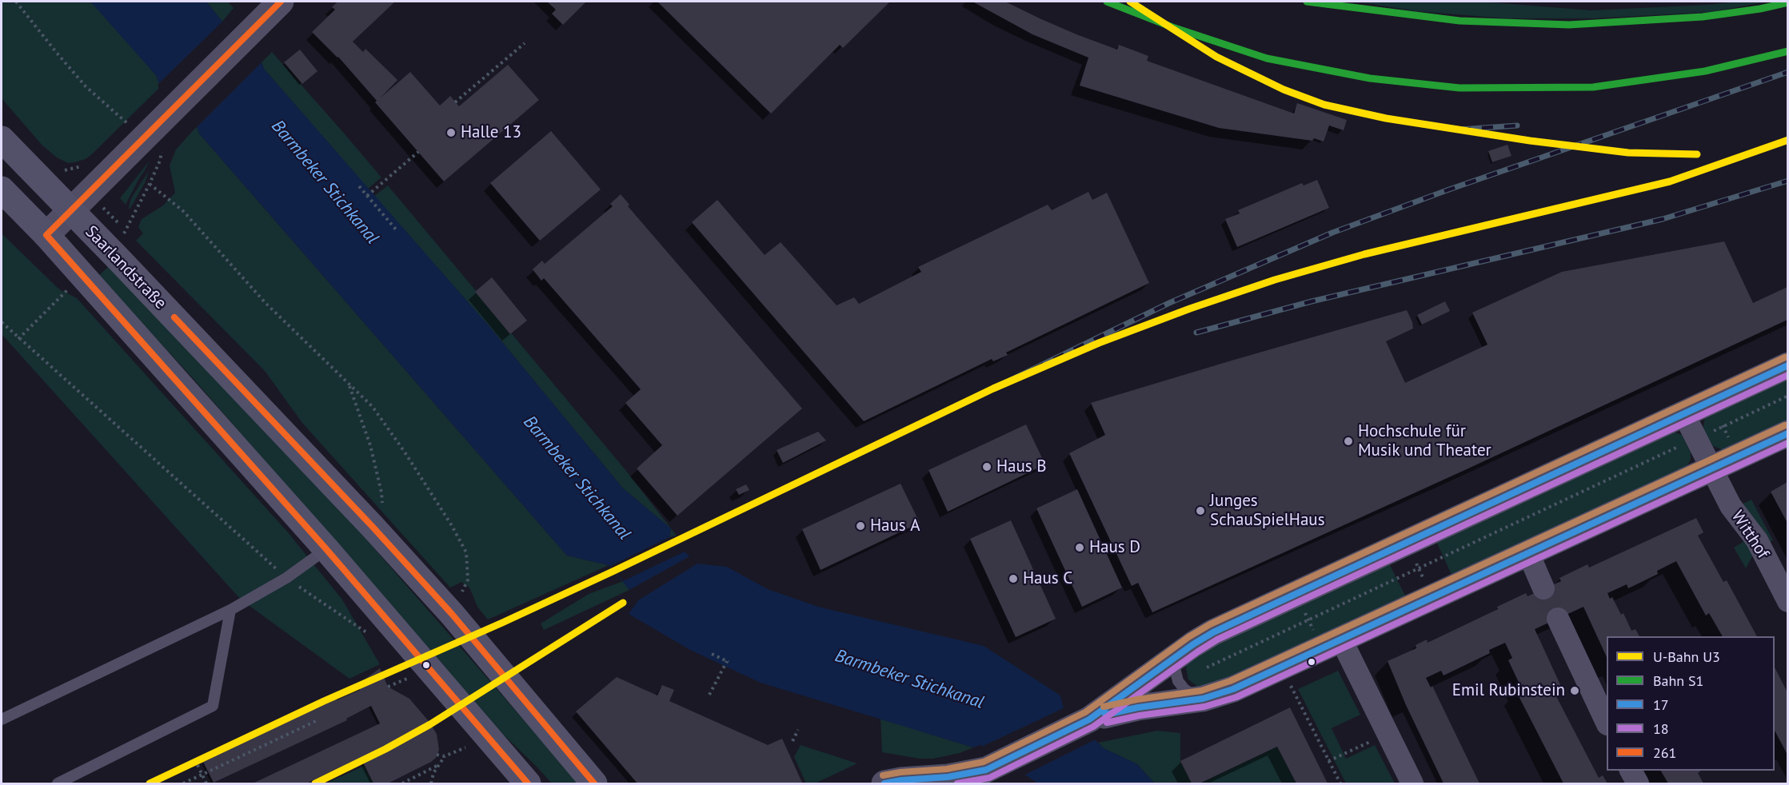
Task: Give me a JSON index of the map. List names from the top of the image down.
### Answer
{
  "streets": {
    "main road": ["Saarlandstraße"],
    "street": ["Witthof"]
  },
  "water": ["Barmbeker Stichkanal"],
  "places": [
    "Halle 13",
    "Hochschule für Musik und Theater",
    "Haus B",
    "Junges SchauSpielHaus",
    "Haus A",
    "Haus D",
    "Haus C",
    "Emil Rubinstein"
  ],
  "lines": [
    "metro line U3",
    "rail line S1",
    "transit line 261",
    "transit line 17",
    "transit line 18"
  ],
  "legend": [
    "U-Bahn U3",
    "Bahn S1",
    "17",
    "18",
    "261"
  ]
}
